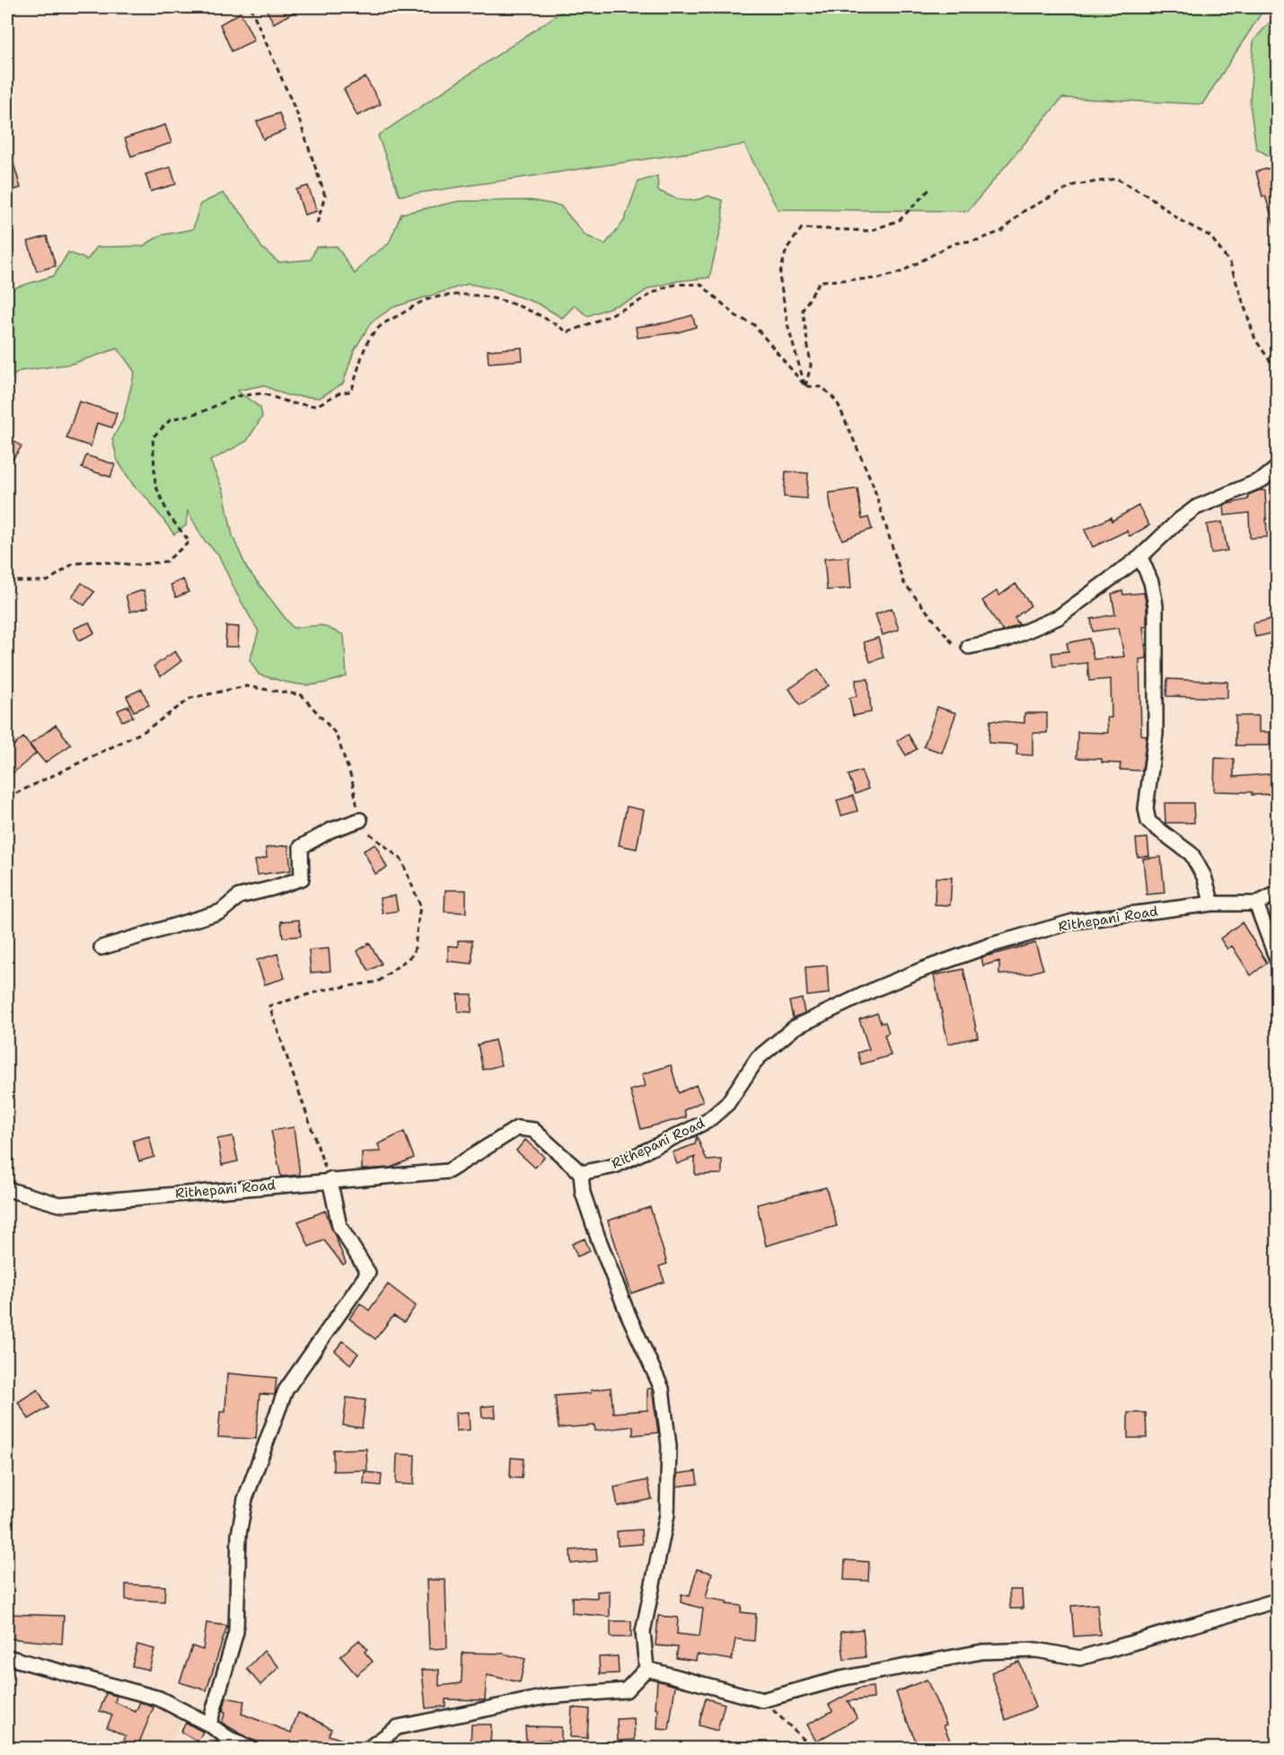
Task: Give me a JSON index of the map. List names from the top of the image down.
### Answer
{
  "streets": {
    "street": ["Rithepani Road"]
  }
}
